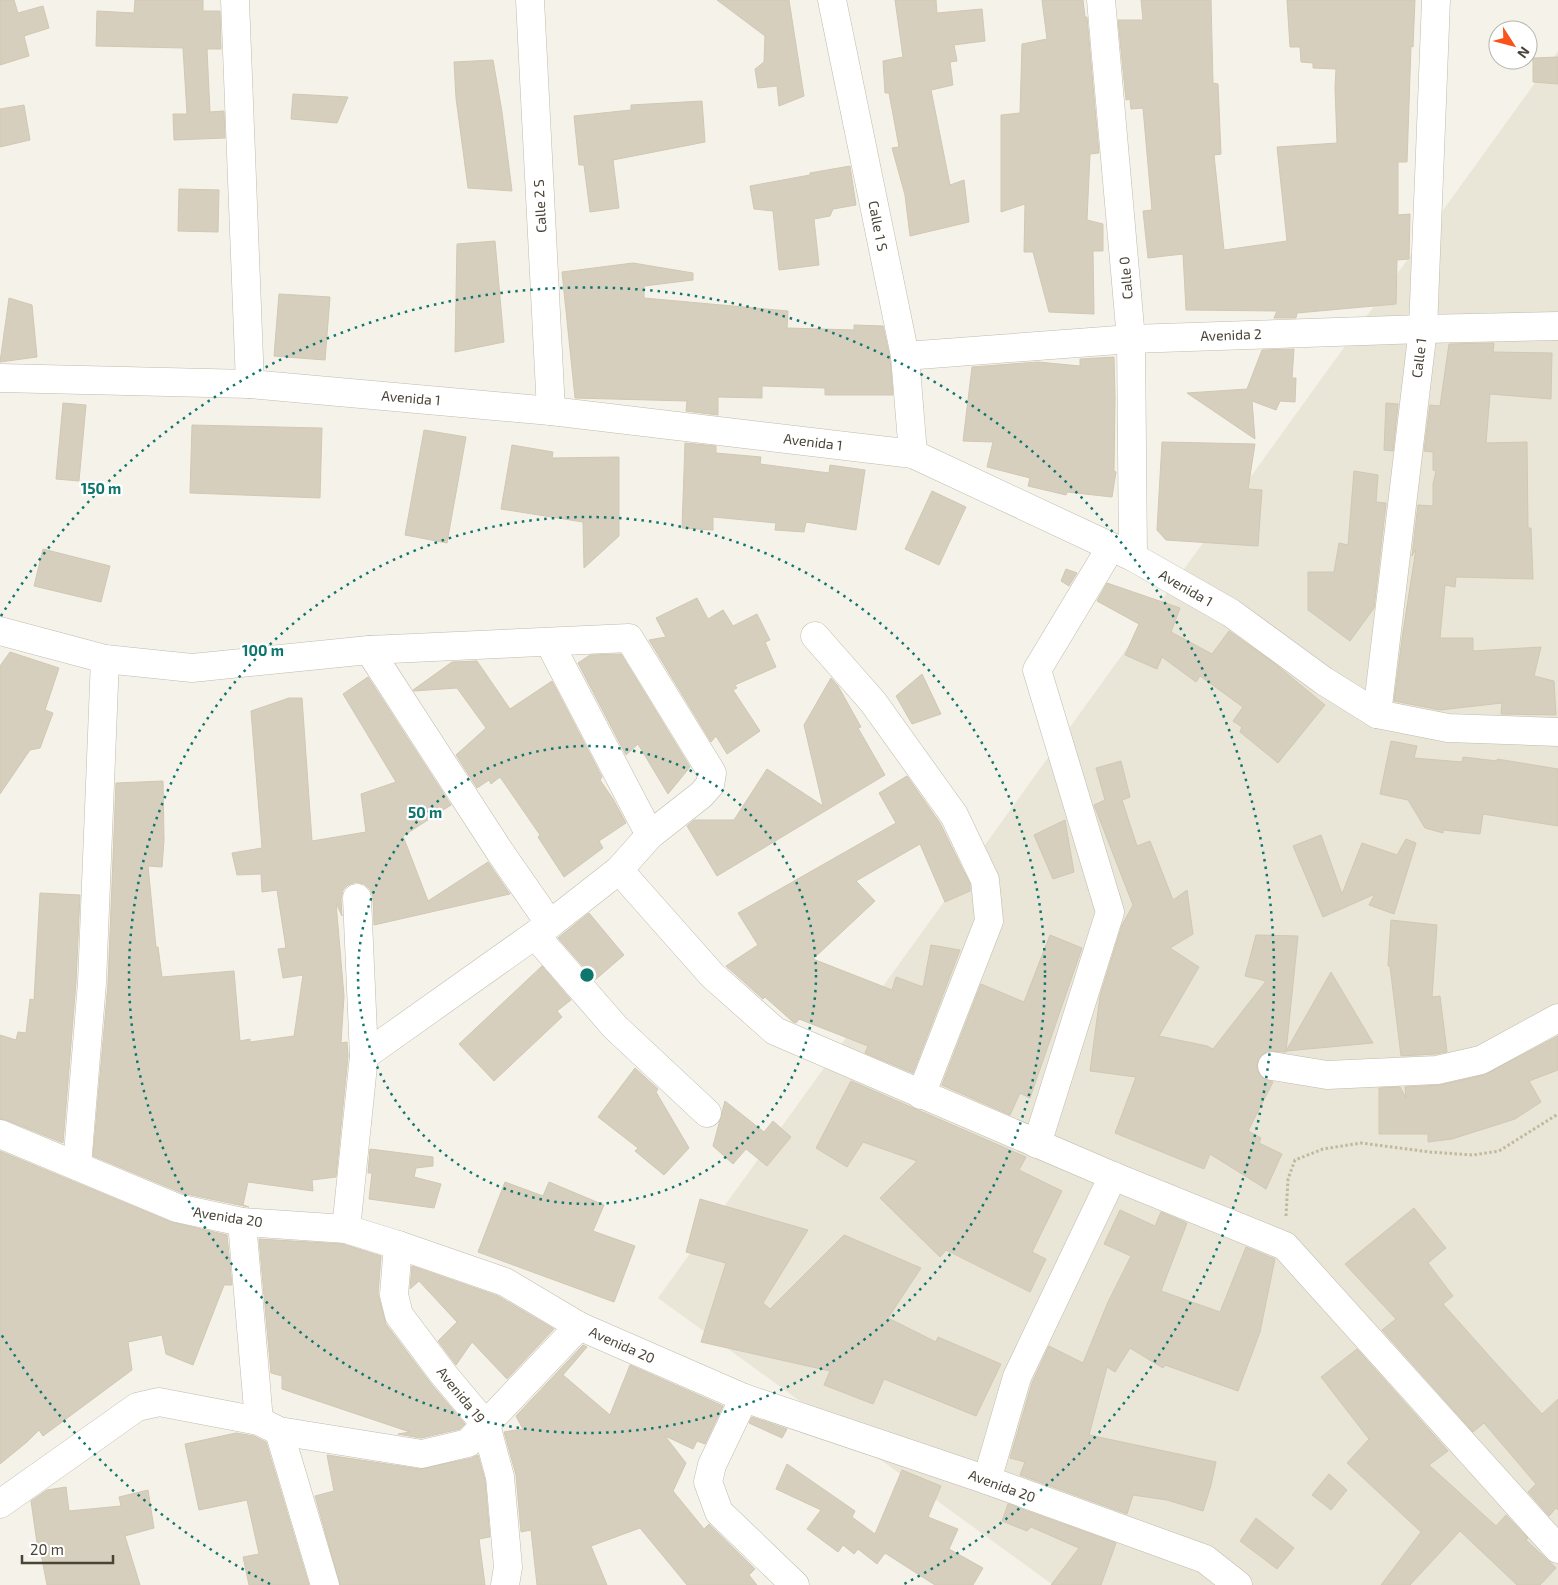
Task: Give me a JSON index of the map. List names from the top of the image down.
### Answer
{
  "streets": {
    "street": [
      "Calle 2 S",
      "Calle 1 S",
      "Calle 0",
      "Avenida 2",
      "Calle 1",
      "Avenida 1",
      "Avenida 20",
      "Avenida 19"
    ]
  },
  "crossings": [
    ["Calle 2 S", "Avenida 1"],
    ["Calle 1 S", "Avenida 2"],
    ["Calle 1 S", "Avenida 1"],
    ["Calle 0", "Avenida 2"],
    ["Calle 0", "Avenida 1"],
    ["Avenida 2", "Calle 1"],
    ["Calle 1", "Avenida 1"],
    ["Avenida 20", "Avenida 19"]
  ],
  "scale_bar": "20 m",
  "north": "bottom right",
  "rings": ["150 m", "100 m", "50 m"]
}
